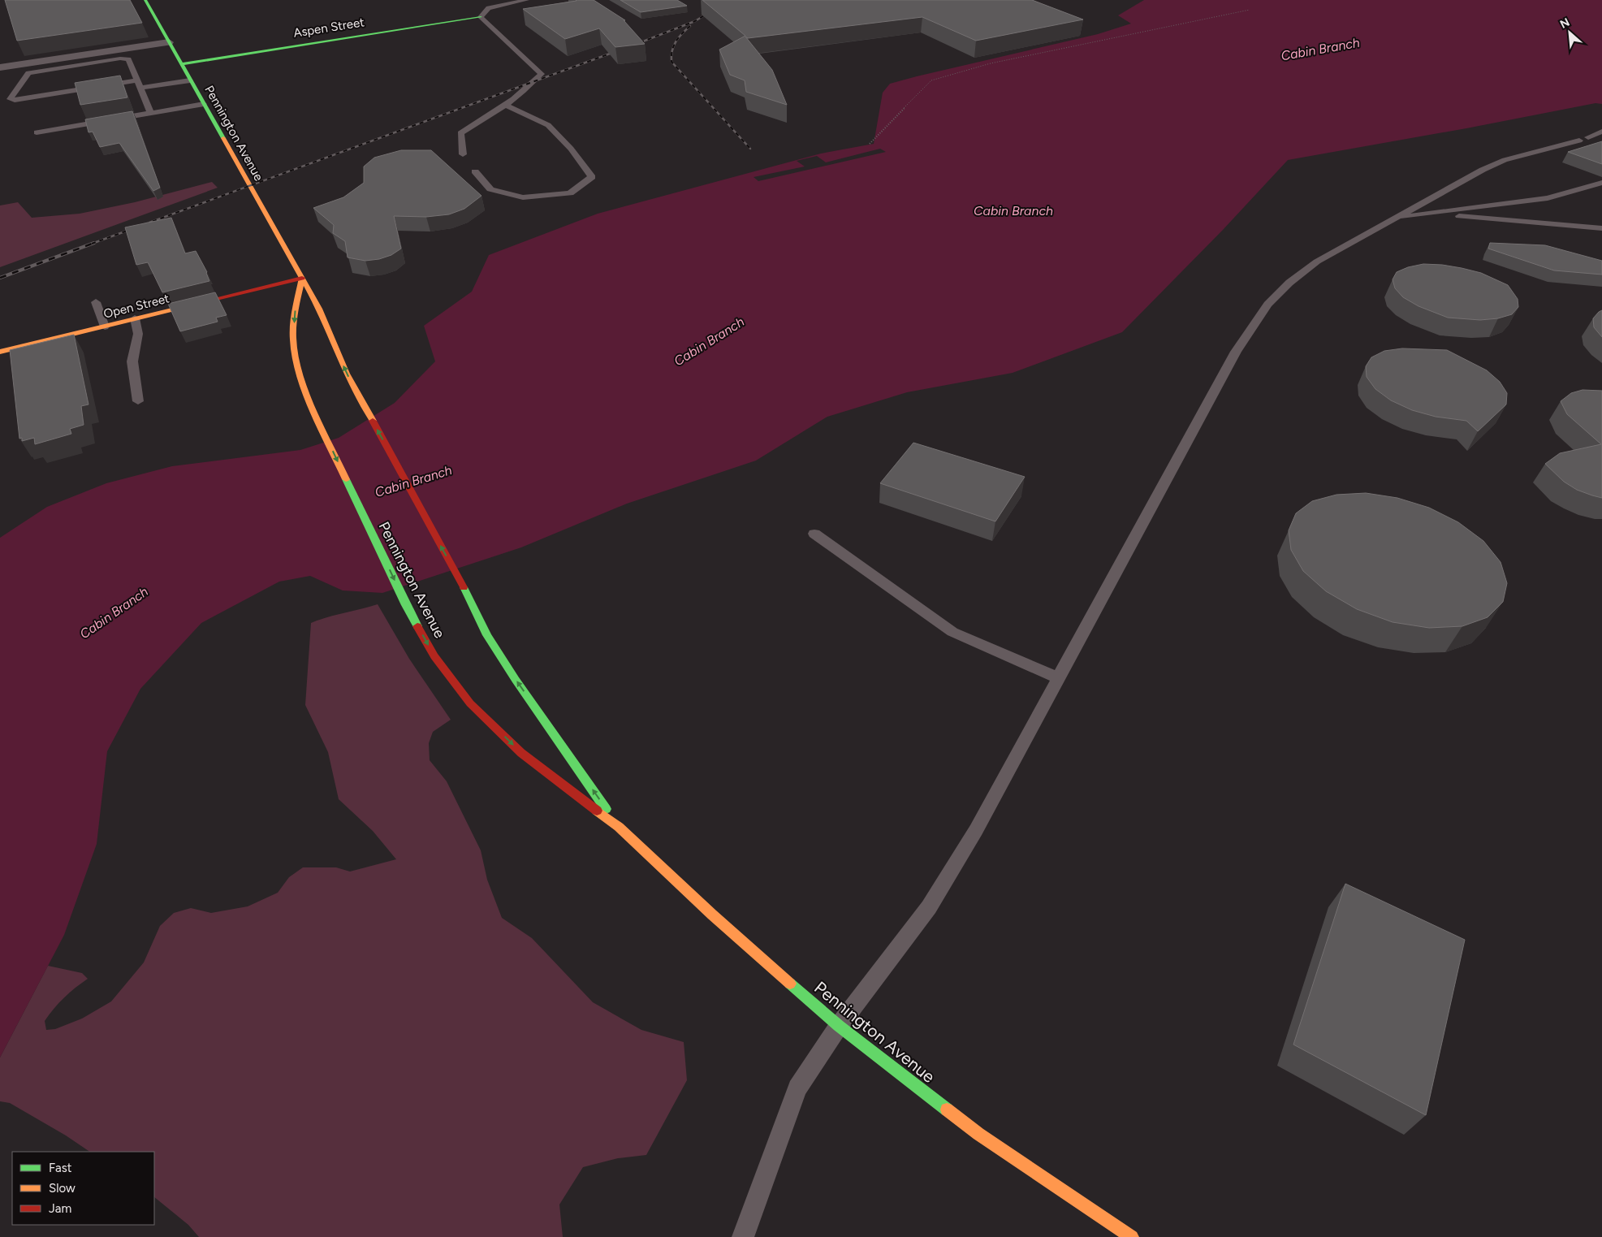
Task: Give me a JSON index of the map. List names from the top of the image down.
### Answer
{
  "streets": {
    "main road": ["Aspen Street", "Pennington Avenue", "Open Street"]
  },
  "crossings": [
    ["Aspen Street", "Pennington Avenue"],
    ["Pennington Avenue", "Open Street"]
  ],
  "water": ["Cabin Branch"],
  "legend": ["Fast", "Slow", "Jam"],
  "north": "top left"
}
